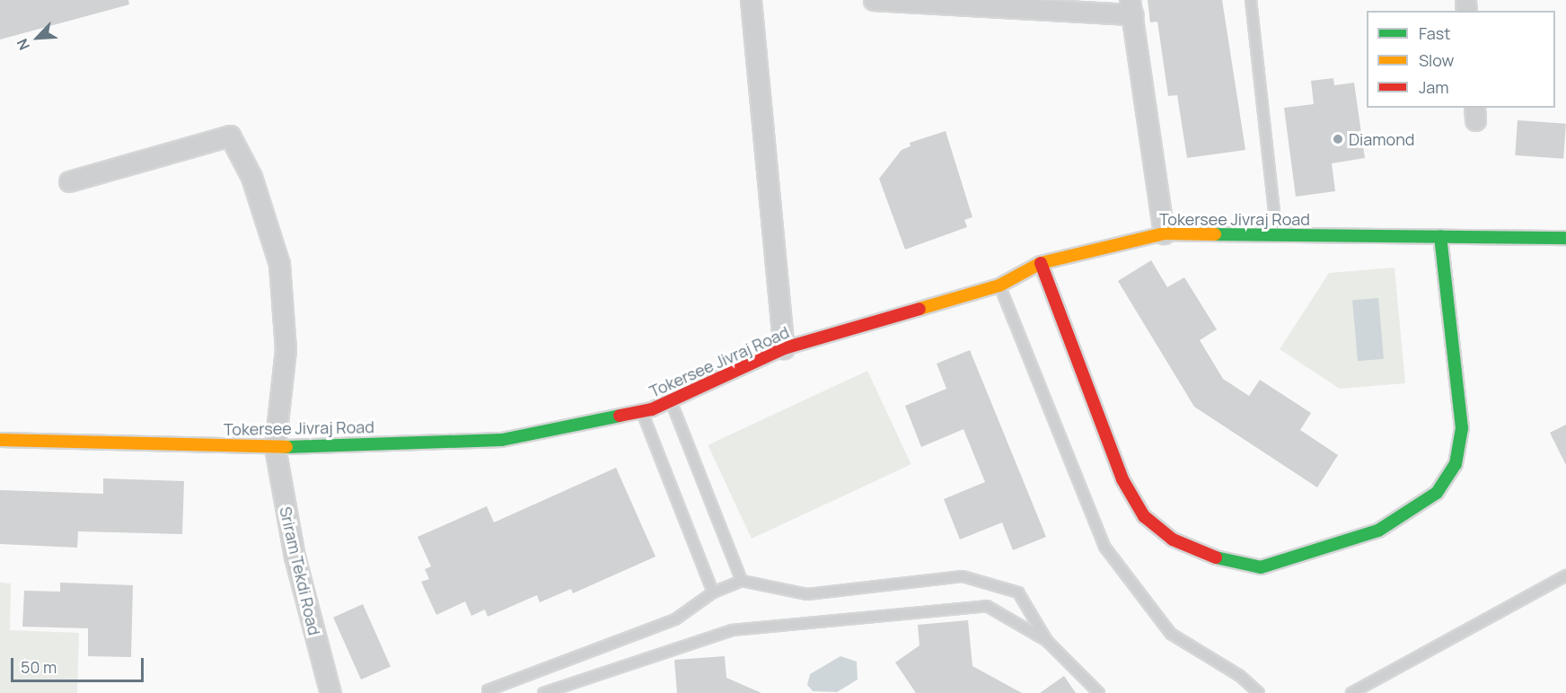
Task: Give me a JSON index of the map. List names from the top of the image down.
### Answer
{
  "streets": {
    "street": ["Tokersee Jivraj Road", "Sriram Tekdi Road"]
  },
  "crossings": [
    ["Tokersee Jivraj Road", "Sriram Tekdi Road"]
  ],
  "places": ["Diamond"],
  "legend": ["Fast", "Slow", "Jam"],
  "scale_bar": "50 m",
  "north": "bottom left"
}
